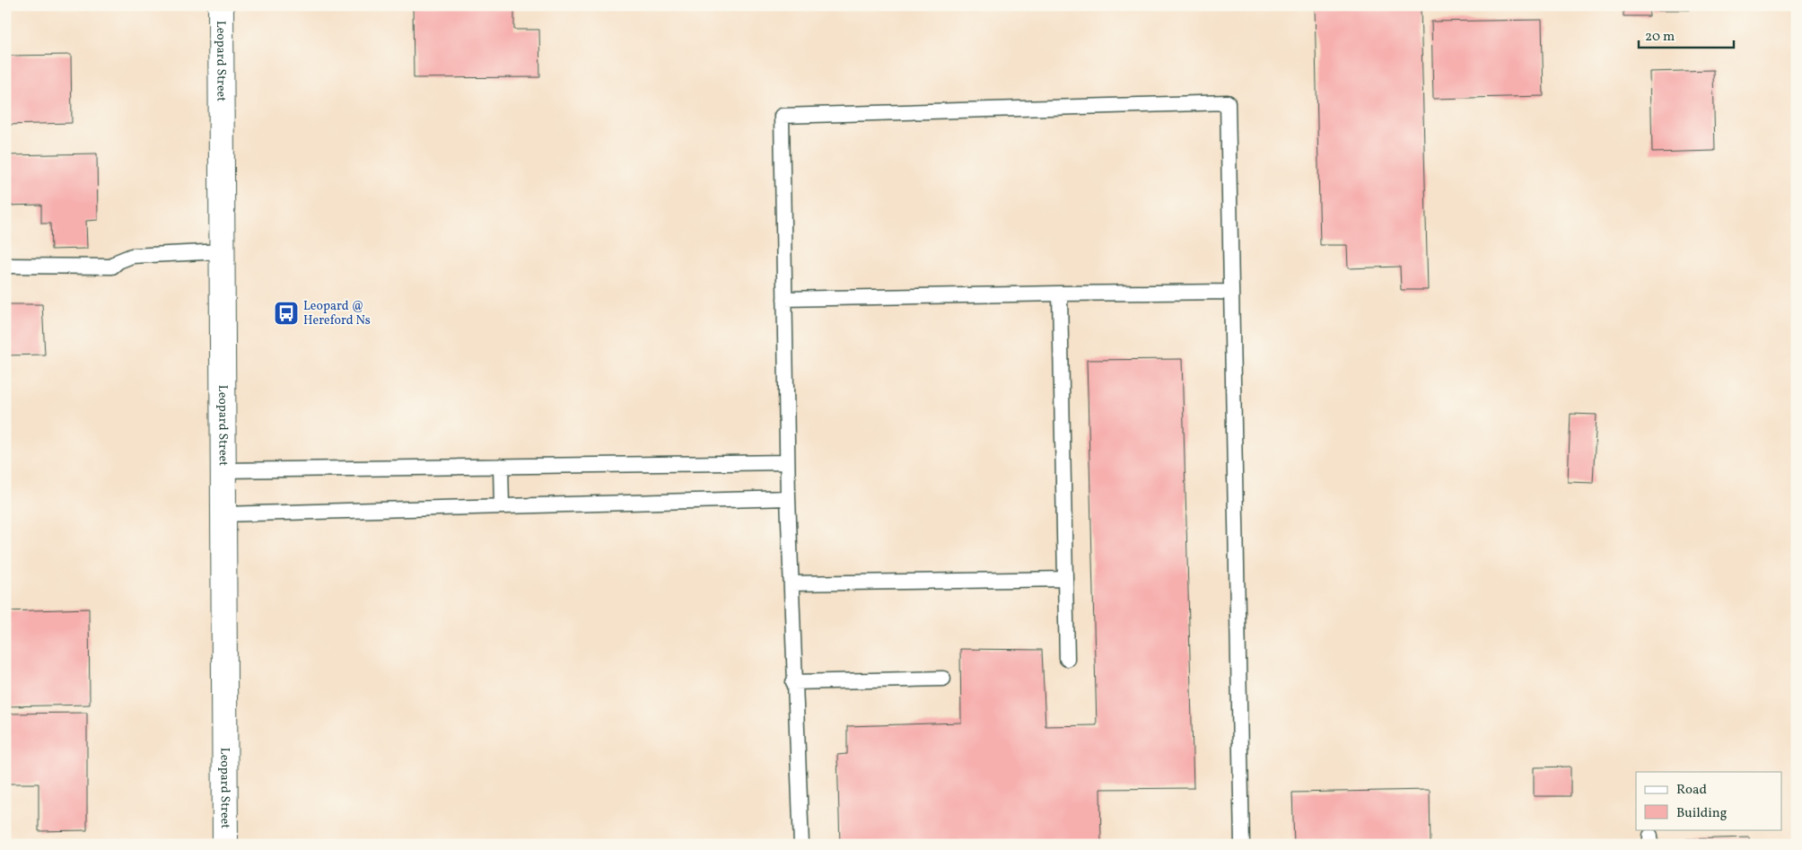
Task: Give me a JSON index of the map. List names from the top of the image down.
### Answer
{
  "streets": {
    "main road": ["Leopard Street"]
  },
  "places": {
    "bus stop": ["Leopard @ Hereford Ns"]
  },
  "legend": ["Road", "Building"],
  "scale_bar": "20 m"
}
